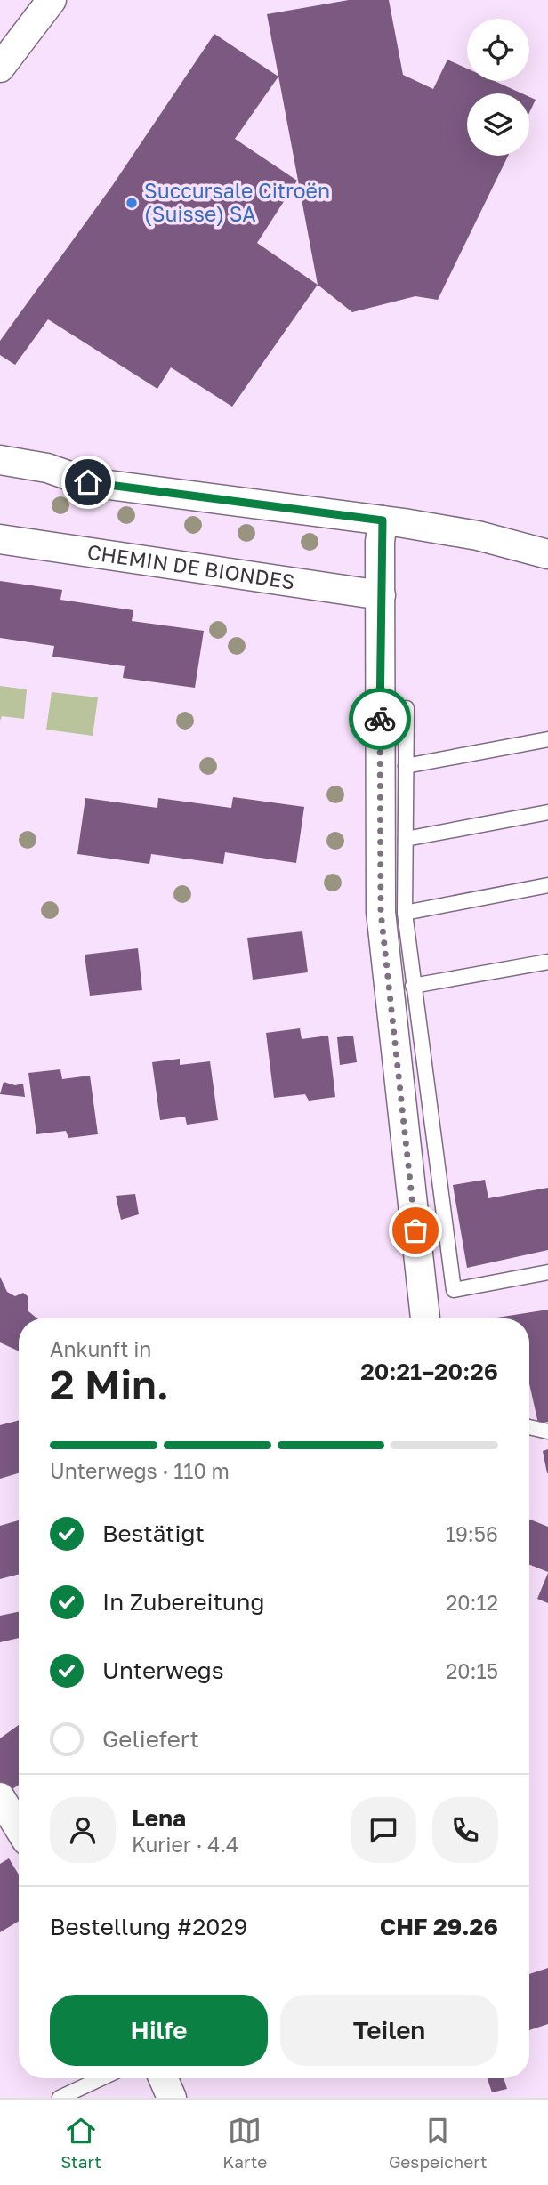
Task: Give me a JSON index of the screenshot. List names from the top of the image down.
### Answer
{
  "streets": {
    "street": ["CHEMIN DE BIONDES"]
  },
  "places": ["Succursale Citroën (Suisse) SA"],
  "page": {
    "heading": ["2 Min.", "Ankunft in", "20:21–20:26"],
    "panel": [
      "Lena",
      "Kurier · 4.4",
      "Bestellung #2029",
      "CHF 29.26"
    ],
    "bar": "Unterwegs · 110 m",
    "list": [
      ["Bestätigt", "19:56"],
      ["In Zubereitung", "20:12"],
      ["Unterwegs", "20:15"],
      "Geliefert"
    ],
    "buttons": ["Hilfe", "Teilen"],
    "tabs": ["Start", "Karte", "Gespeichert"]
  }
}
